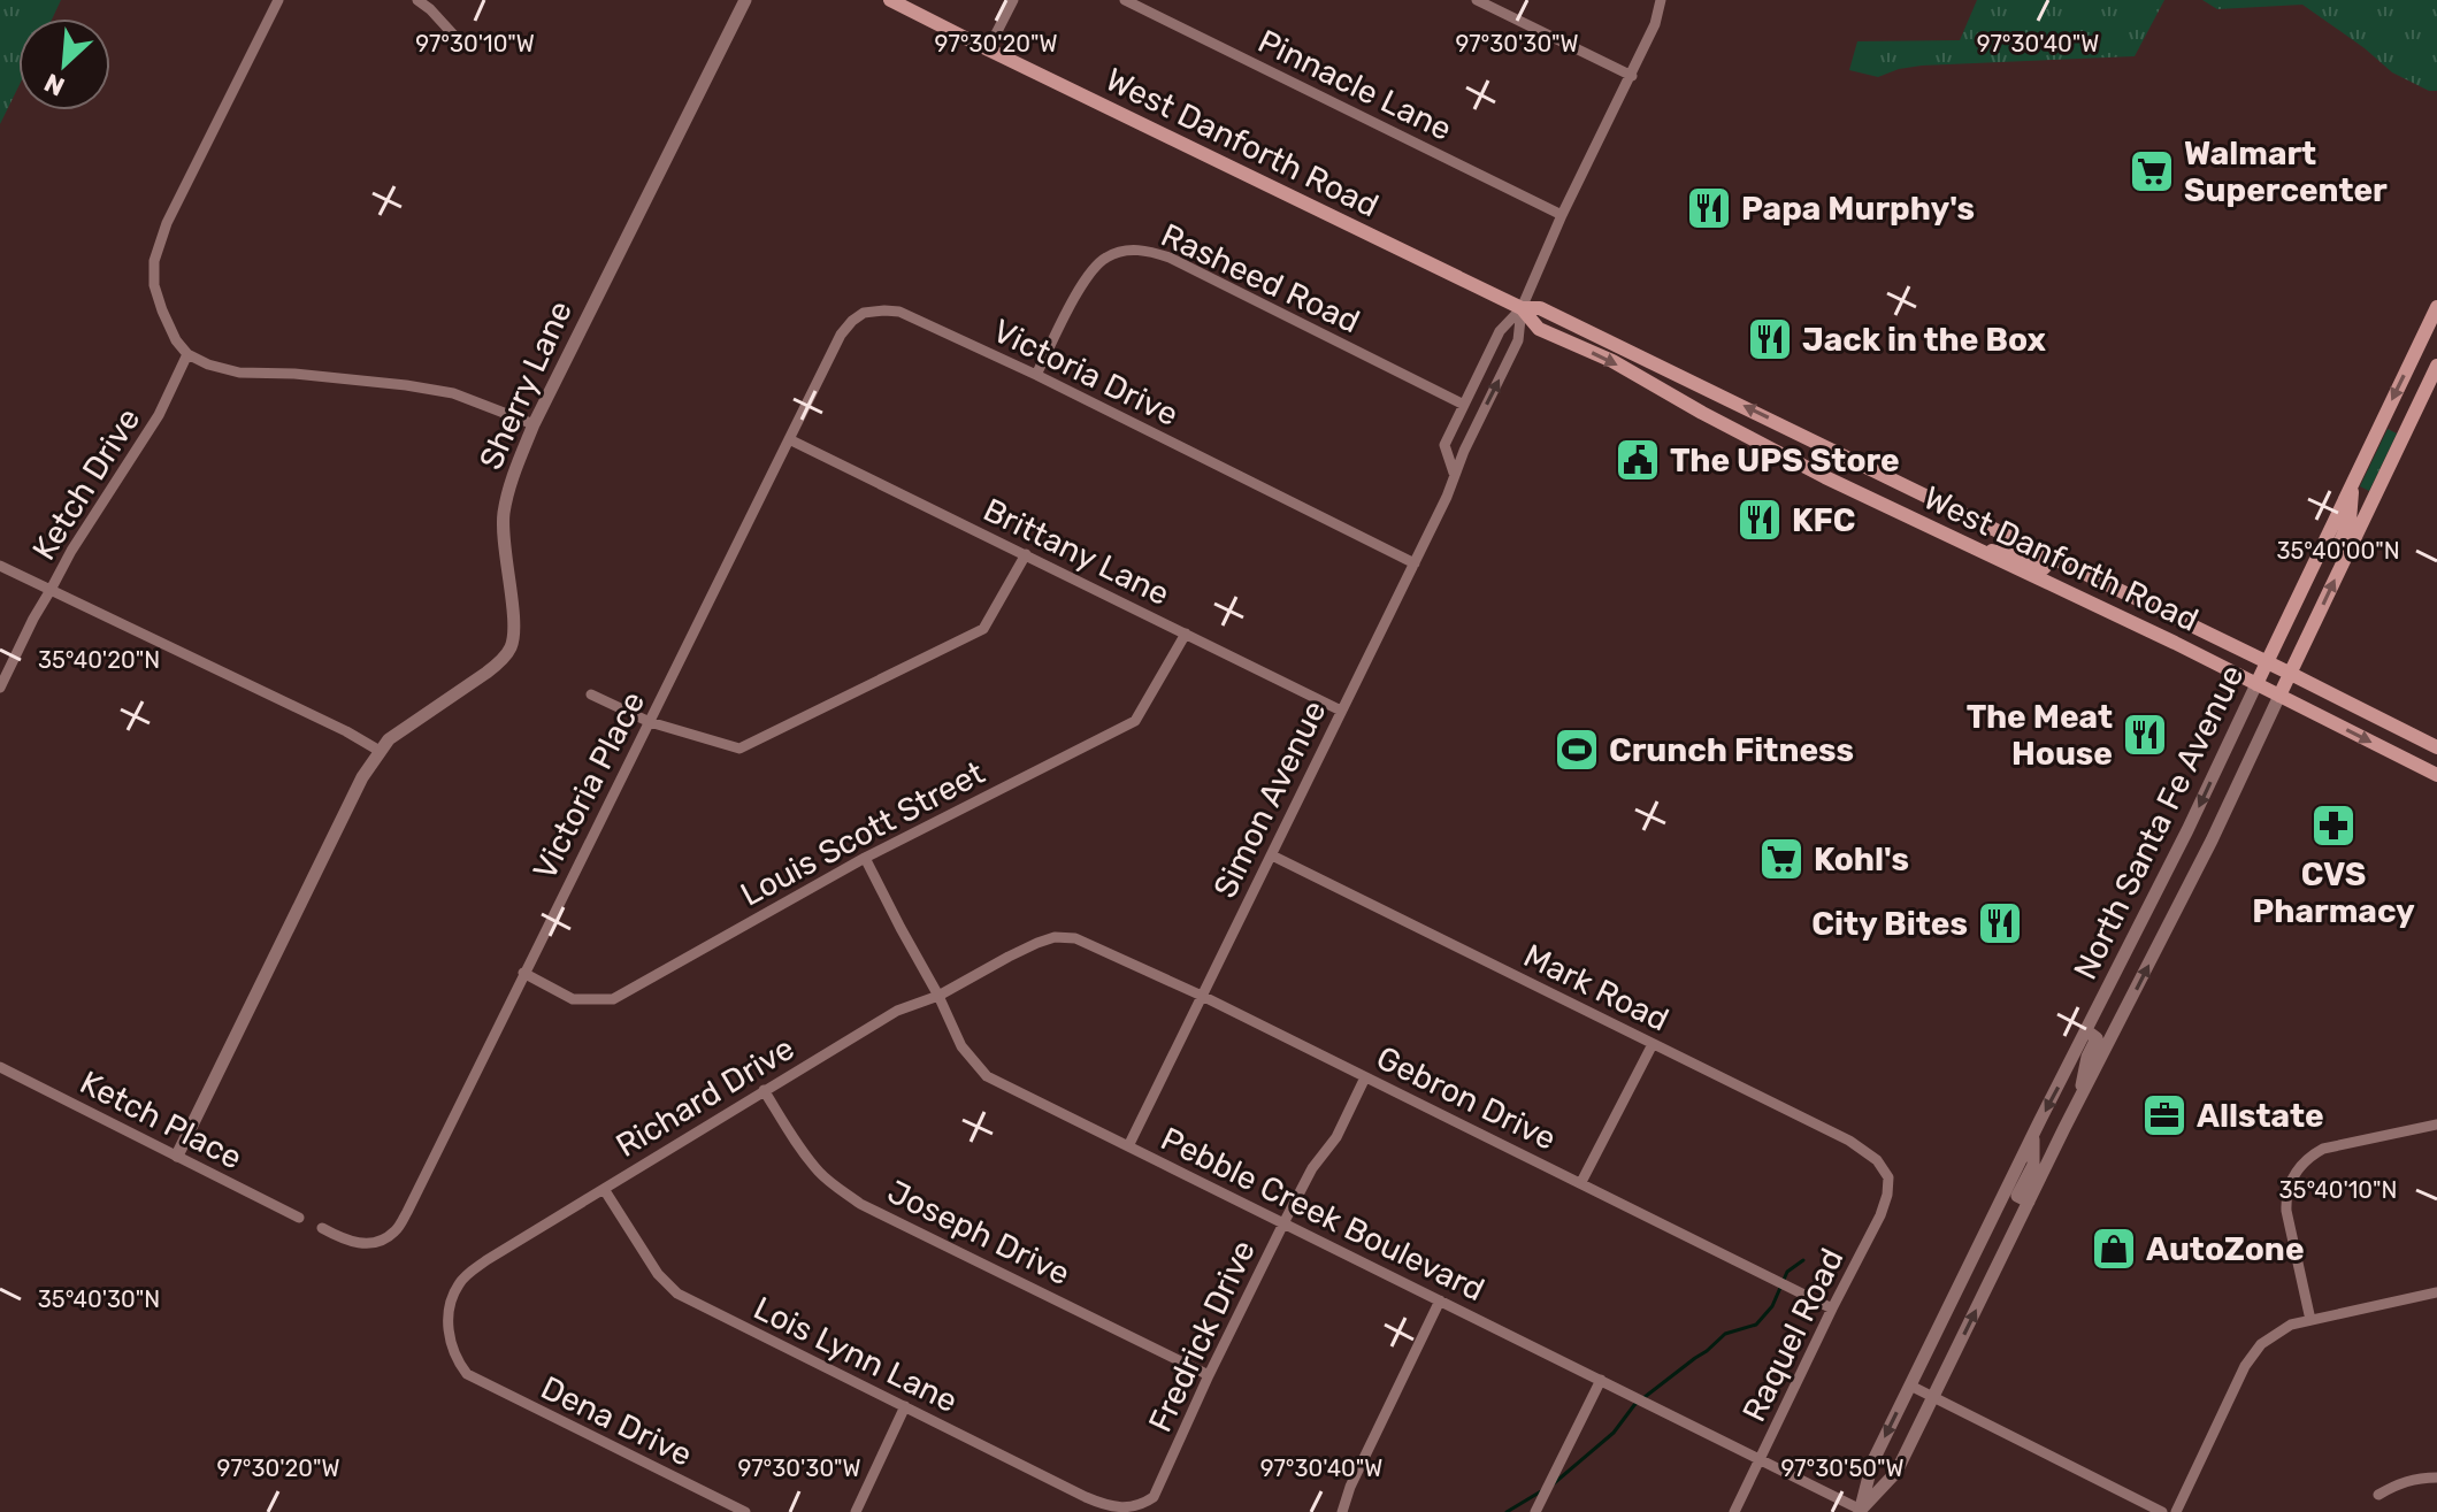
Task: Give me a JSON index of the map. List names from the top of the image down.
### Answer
{
  "streets": {
    "main road": ["West Danforth Road", "North Santa Fe Avenue"],
    "street": [
      "Pinnacle Lane",
      "Rasheed Road",
      "Victoria Drive",
      "Sherry Lane",
      "Ketch Drive",
      "Brittany Lane",
      "Victoria Place",
      "Simon Avenue",
      "Louis Scott Street",
      "Mark Road",
      "Richard Drive",
      "Gebron Drive",
      "Ketch Place",
      "Pebble Creek Boulevard",
      "Joseph Drive",
      "Raquel Road",
      "Fredrick Drive",
      "Lois Lynn Lane",
      "Dena Drive"
    ]
  },
  "crossings": [
    ["West Danforth Road", "Simon Avenue"],
    ["West Danforth Road", "North Santa Fe Avenue"],
    ["Rasheed Road", "Victoria Drive"],
    ["Rasheed Road", "Simon Avenue"],
    ["Victoria Drive", "Brittany Lane"],
    ["Victoria Drive", "Victoria Place"],
    ["Victoria Drive", "Simon Avenue"],
    ["Sherry Lane", "Ketch Place"],
    ["Brittany Lane", "Victoria Place"],
    ["Brittany Lane", "Simon Avenue"],
    ["Brittany Lane", "Louis Scott Street"],
    ["Victoria Place", "Louis Scott Street"],
    ["Simon Avenue", "Mark Road"],
    ["Simon Avenue", "Gebron Drive"],
    ["Simon Avenue", "Pebble Creek Boulevard"],
    ["North Santa Fe Avenue", "Pebble Creek Boulevard"],
    ["Louis Scott Street", "Pebble Creek Boulevard"],
    ["Mark Road", "Raquel Road"],
    ["Richard Drive", "Gebron Drive"],
    ["Richard Drive", "Pebble Creek Boulevard"],
    ["Richard Drive", "Joseph Drive"],
    ["Richard Drive", "Lois Lynn Lane"],
    ["Richard Drive", "Dena Drive"],
    ["Gebron Drive", "Raquel Road"],
    ["Gebron Drive", "Fredrick Drive"],
    ["Pebble Creek Boulevard", "Raquel Road"],
    ["Pebble Creek Boulevard", "Fredrick Drive"],
    ["Joseph Drive", "Fredrick Drive"],
    ["Fredrick Drive", "Lois Lynn Lane"]
  ],
  "places": {
    "supermarket": ["Walmart Supercenter", "Kohl's"],
    "restaurant": [
      "Papa Murphy's",
      "Jack in the Box",
      "KFC",
      "The Meat House",
      "City Bites"
    ],
    "public building": ["The UPS Store"],
    "sports": ["Crunch Fitness"],
    "pharmacy": ["CVS Pharmacy"],
    "office": ["Allstate"],
    "shop": ["AutoZone"]
  },
  "north": "bottom left",
  "coordinates": [
    "97°30'10\"W",
    "97°30'20\"W",
    "97°30'30\"W",
    "97°30'40\"W",
    "35°40'00\"N",
    "35°40'20\"N",
    "35°40'10\"N",
    "35°40'30\"N",
    "97°30'50\"W"
  ]
}
